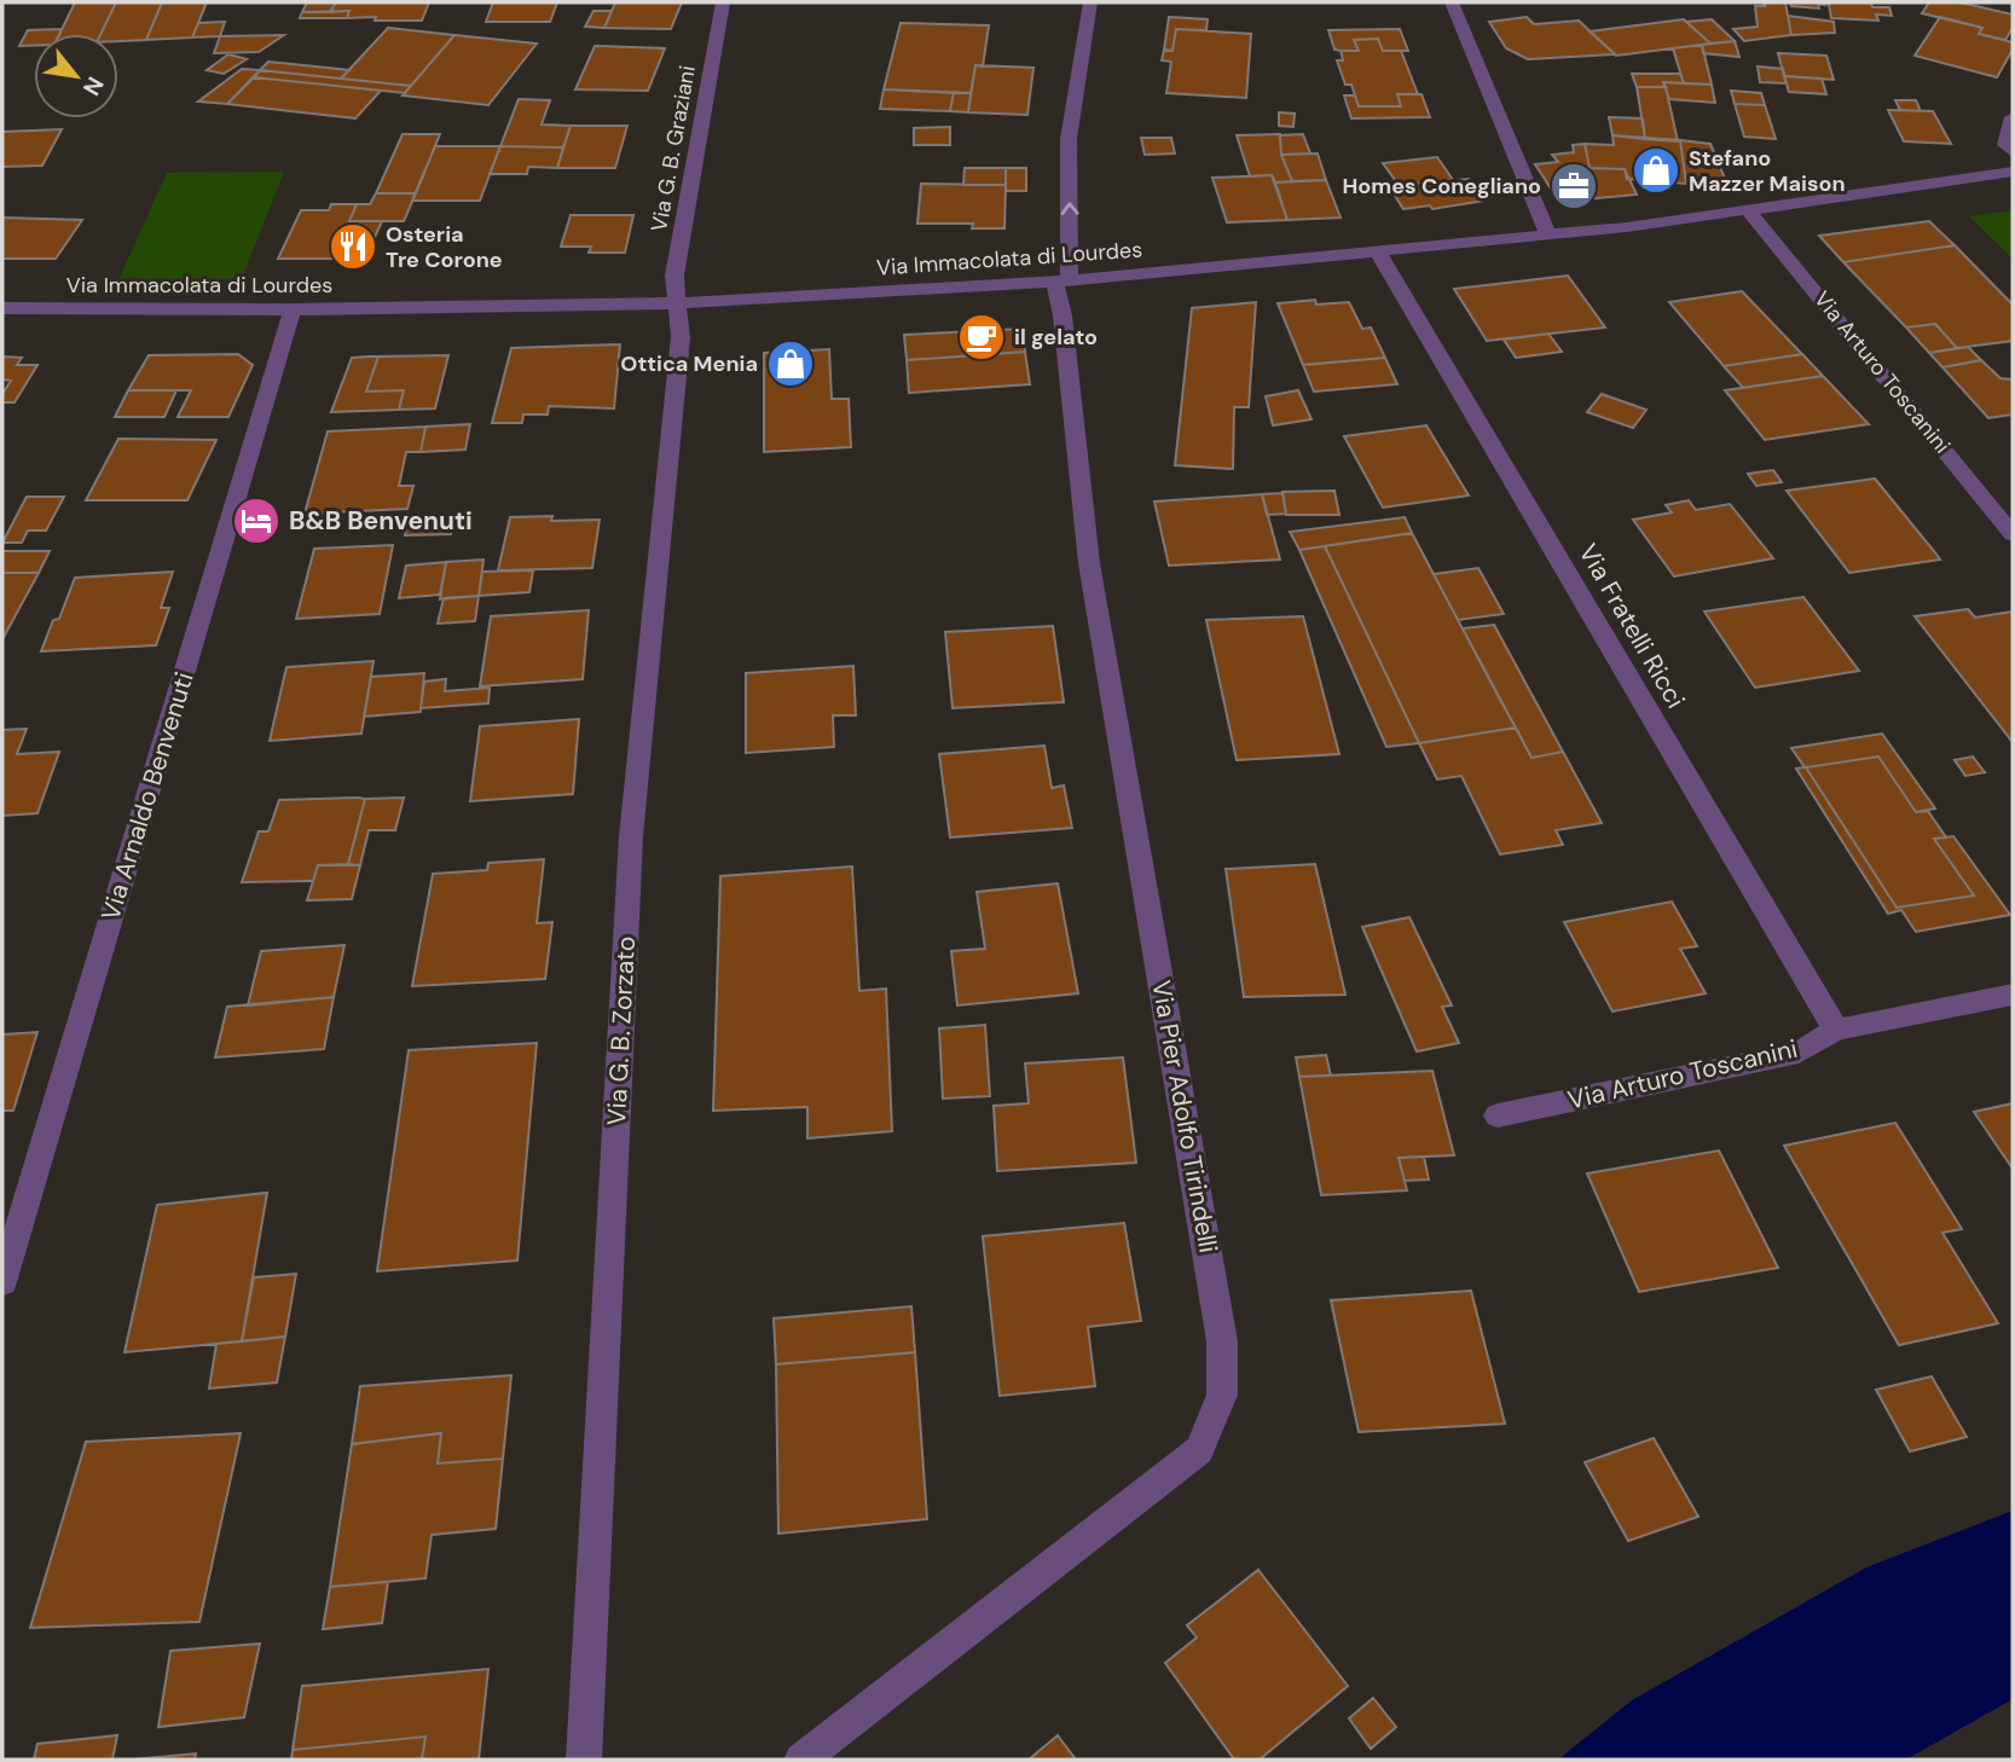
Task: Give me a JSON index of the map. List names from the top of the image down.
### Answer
{
  "streets": {
    "street": [
      "Via G. B. Graziani",
      "Via Immacolata di Lourdes",
      "Via Arturo Toscanini",
      "Via Fratelli Ricci",
      "Via Arnaldo Benvenuti",
      "Via G. B. Zorzato",
      "Via Pier Adolfo Tirindelli"
    ]
  },
  "crossings": [
    ["Via G. B. Graziani", "Via Immacolata di Lourdes"],
    ["Via G. B. Graziani", "Via G. B. Zorzato"],
    ["Via Immacolata di Lourdes", "Via Arturo Toscanini"],
    ["Via Immacolata di Lourdes", "Via Fratelli Ricci"],
    ["Via Immacolata di Lourdes", "Via Arnaldo Benvenuti"],
    ["Via Immacolata di Lourdes", "Via G. B. Zorzato"],
    ["Via Immacolata di Lourdes", "Via Pier Adolfo Tirindelli"],
    ["Via Arturo Toscanini", "Via Fratelli Ricci"]
  ],
  "places": {
    "shop": ["Stefano Mazzer Maison", "Ottica Menia"],
    "office": ["Homes Conegliano"],
    "restaurant": ["Osteria Tre Corone"],
    "cafe": ["il gelato"],
    "hotel": ["B&B Benvenuti"]
  },
  "north": "bottom right"
}
